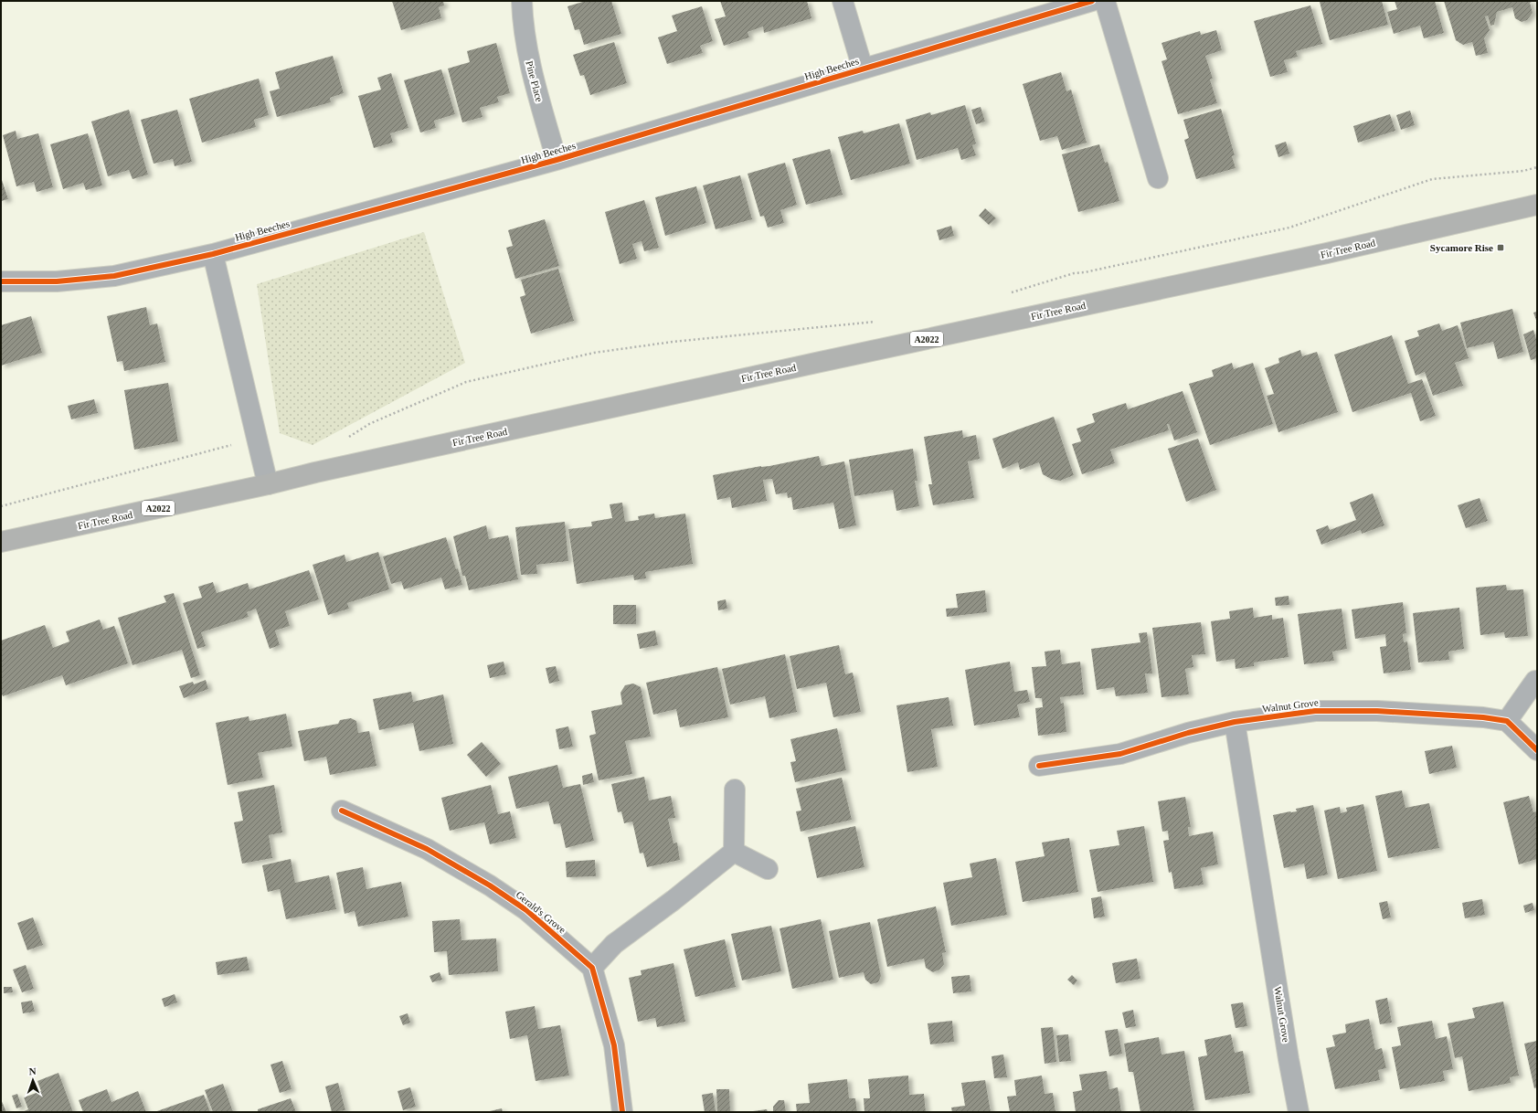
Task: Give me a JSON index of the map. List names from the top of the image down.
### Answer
{
  "streets": {
    "main road": ["Fir Tree Road", "A2022"],
    "street": [
      "High Beeches",
      "Pine Place",
      "Walnut Grove",
      "Gerald's Grove"
    ]
  },
  "crossings": [
    ["High Beeches", "Pine Place"]
  ],
  "places": {
    "transit": ["Sycamore Rise"]
  },
  "north": "top"
}
